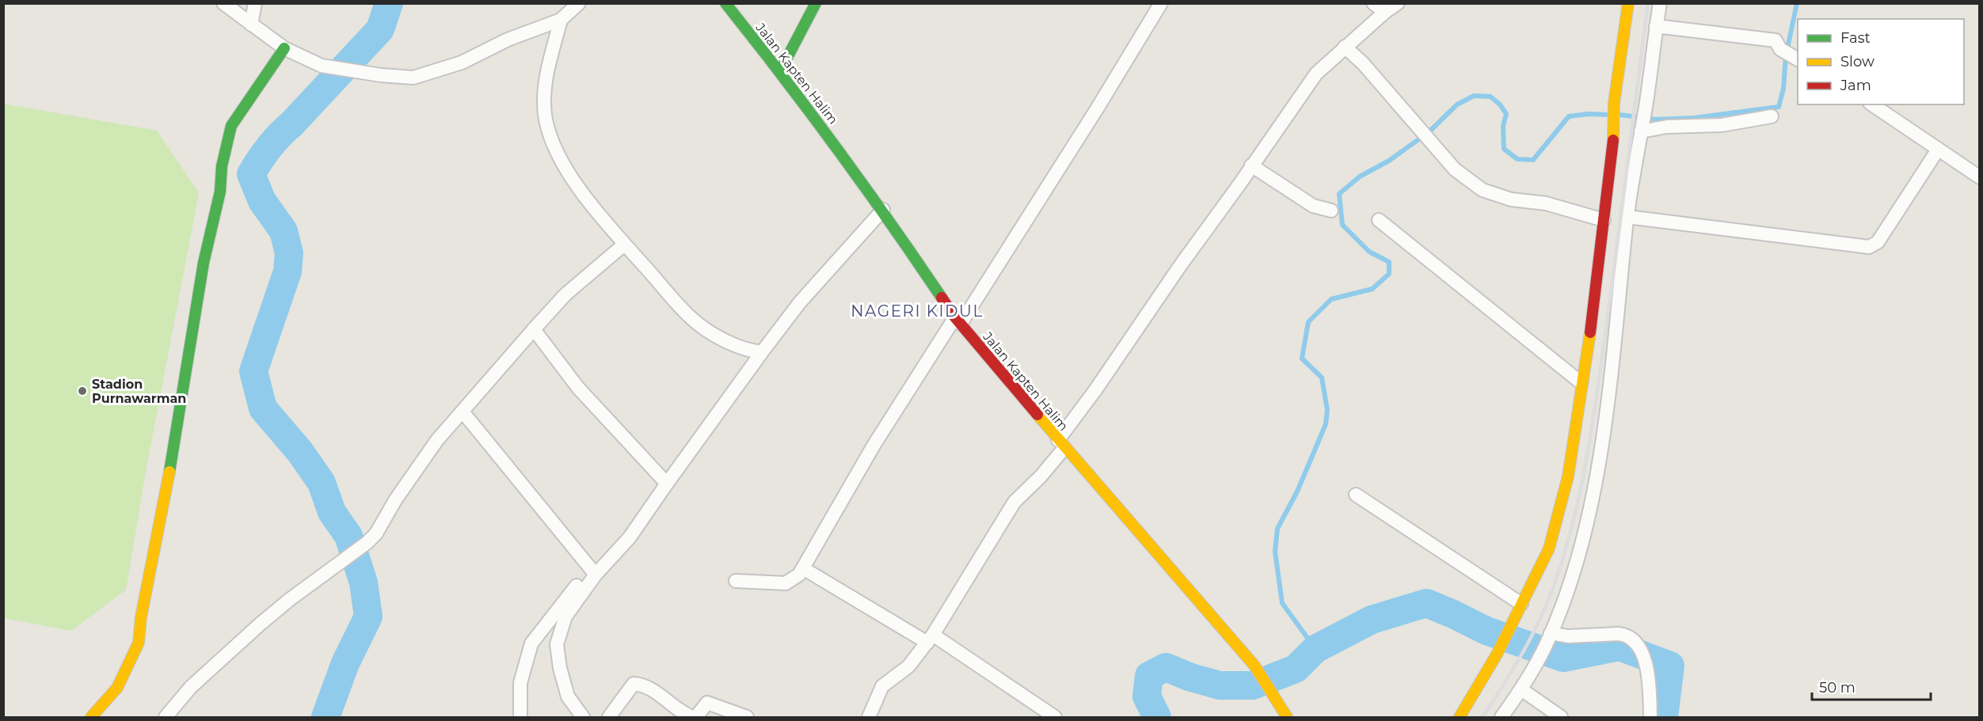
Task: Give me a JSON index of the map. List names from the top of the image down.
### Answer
{
  "streets": {
    "street": ["Jalan Kapten Halim"]
  },
  "districts": ["NAGERI KIDUL"],
  "places": ["Stadion Purnawarman"],
  "legend": ["Fast", "Slow", "Jam"],
  "scale_bar": "50 m"
}
